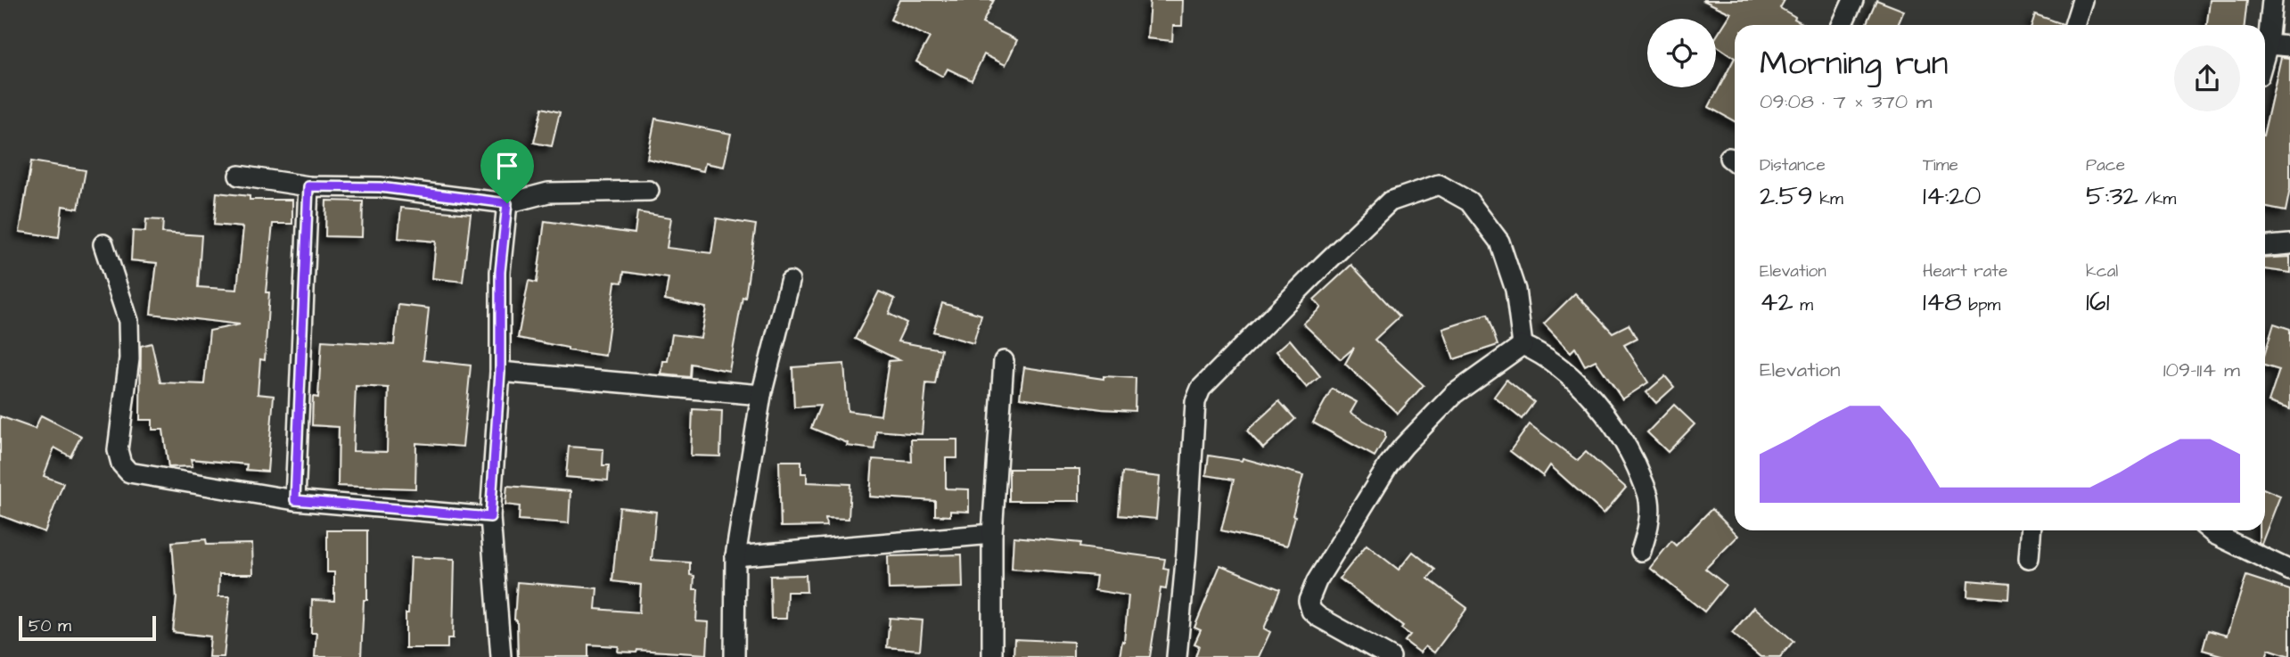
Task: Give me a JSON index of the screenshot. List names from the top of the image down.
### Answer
{
  "scale_bar": "50 m",
  "page": {
    "heading": ["Morning run", "09:08 · 7 × 370 m"],
    "stats": [
      ["Distance", "2.59 km"],
      ["Time", "14:20"],
      ["Pace", "5:32 /km"],
      ["Elevation", "42 m"],
      ["Heart rate", "148 bpm"],
      ["kcal", "161"]
    ],
    "chart": ["Elevation", "109–114 m"],
    "scale": "50 m"
  }
}
